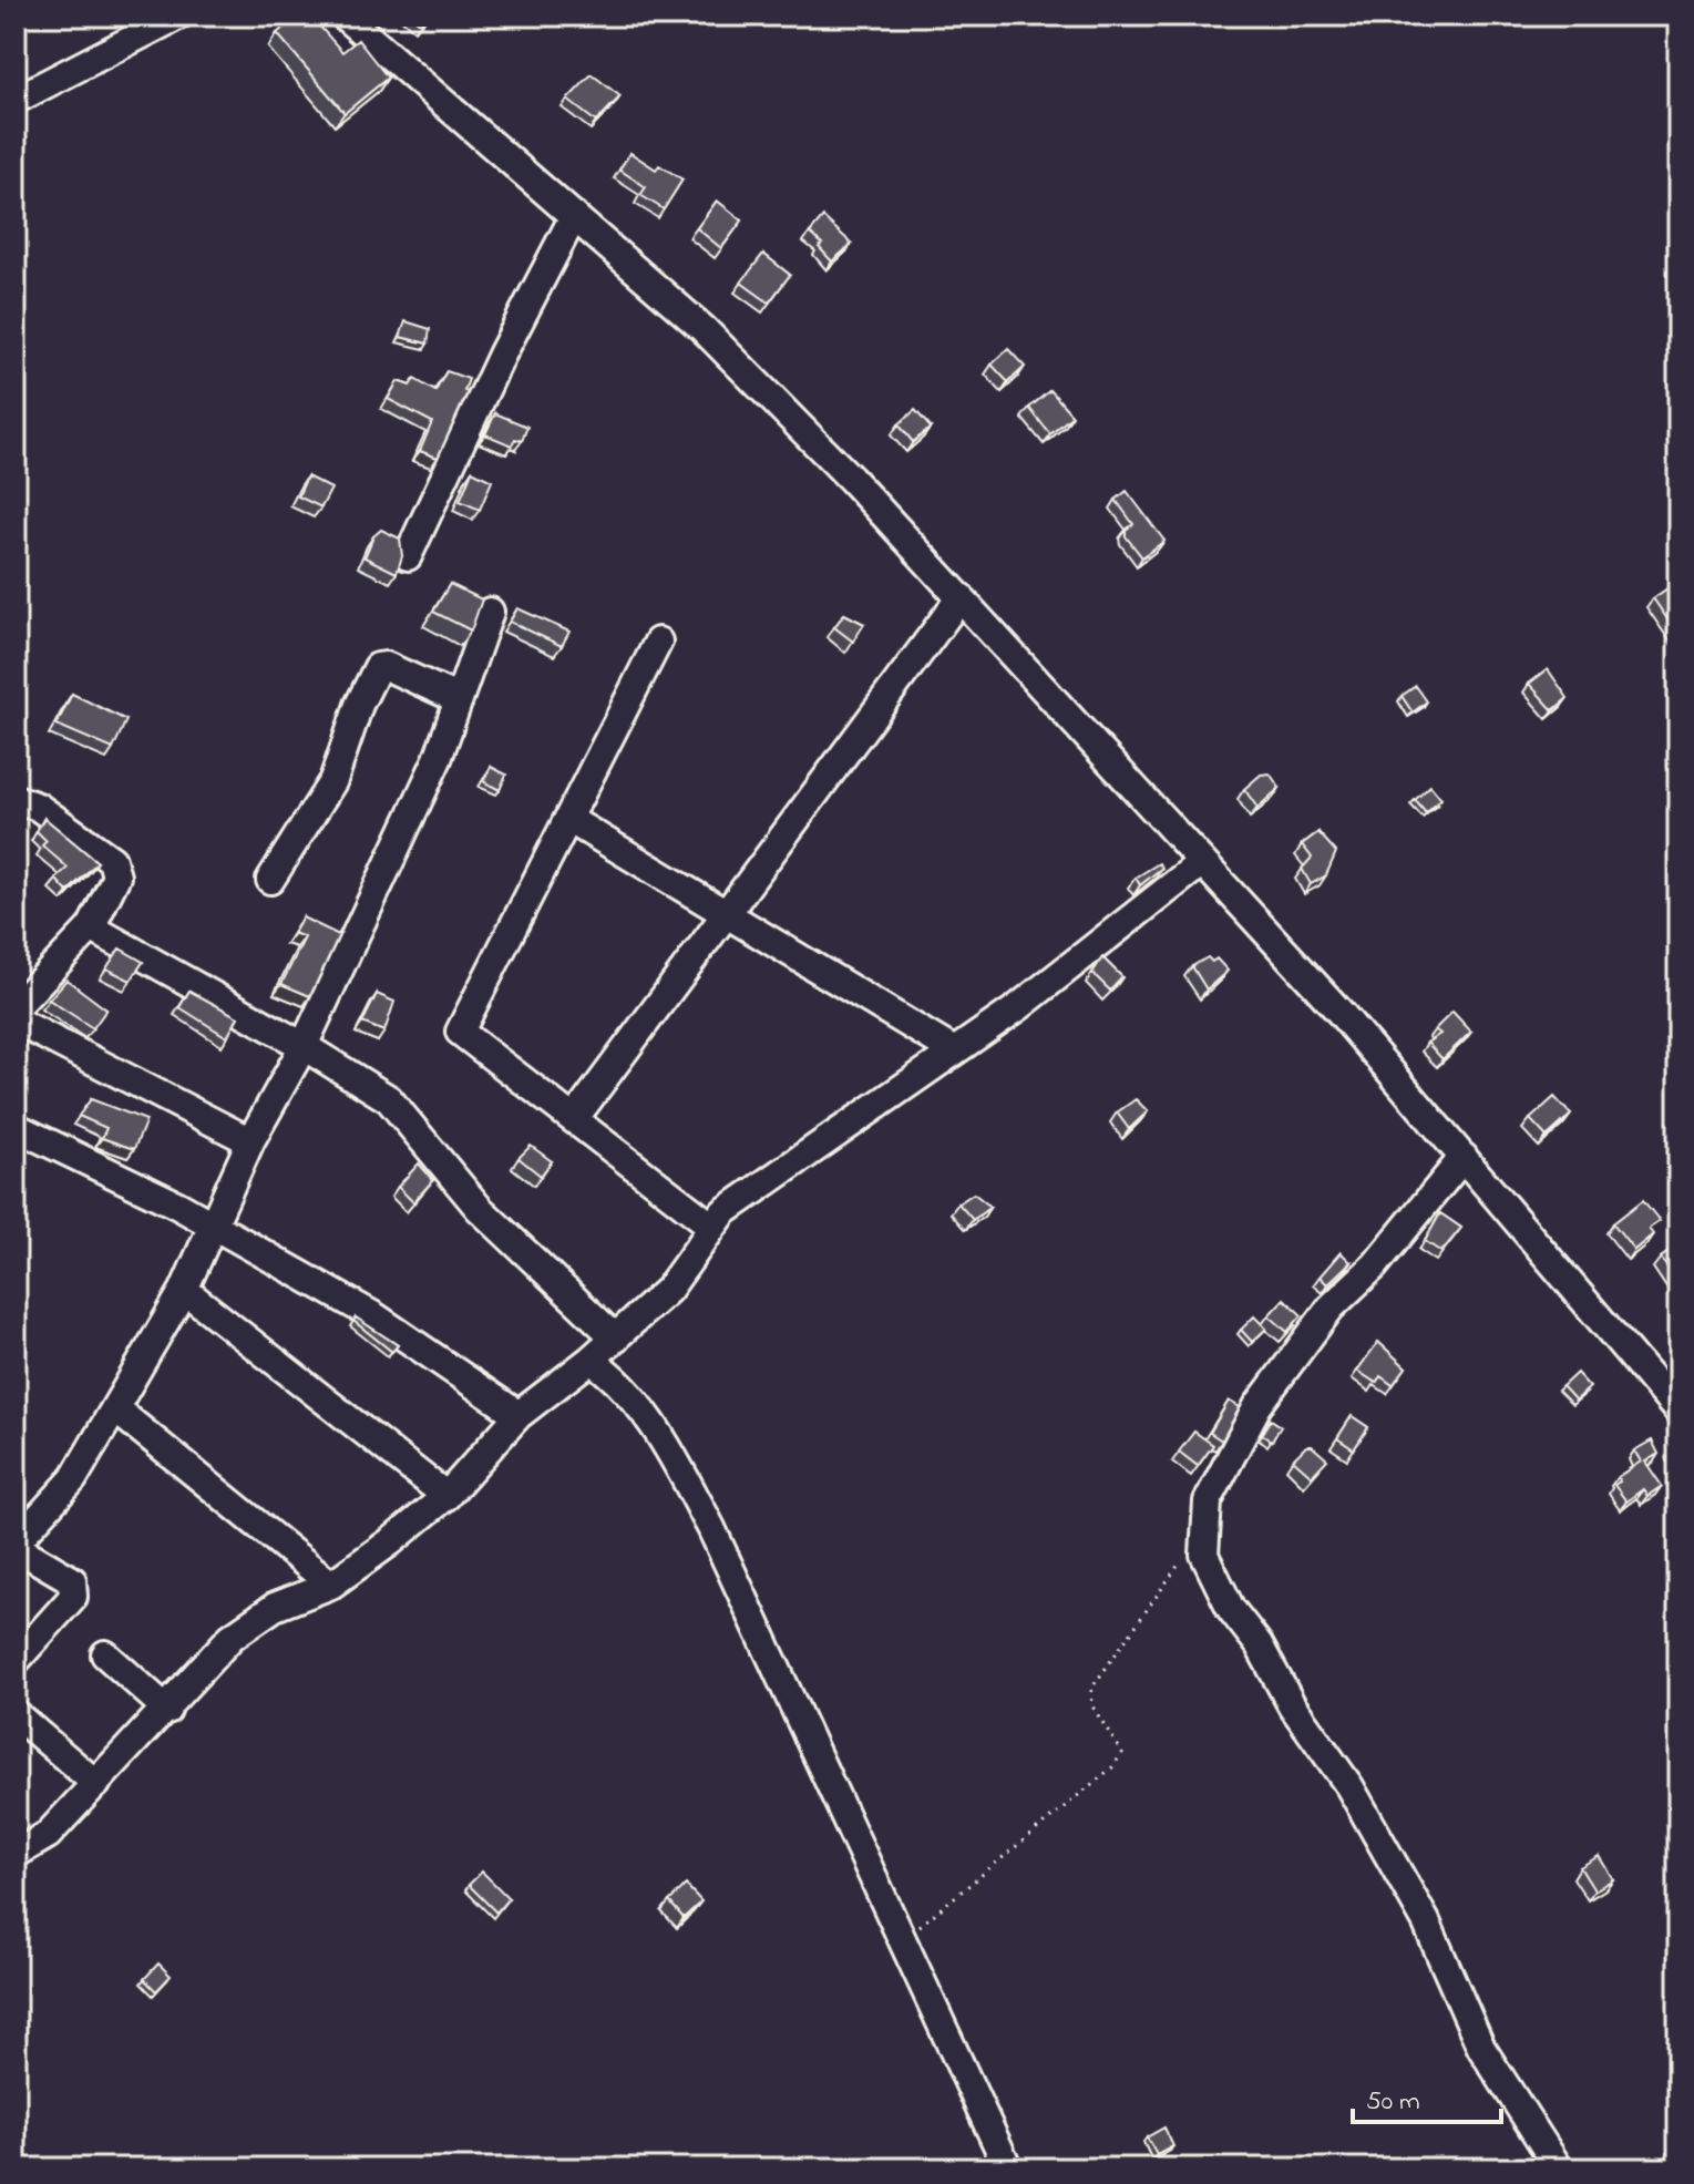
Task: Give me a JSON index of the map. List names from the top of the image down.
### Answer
{
  "scale_bar": "50 m"
}
